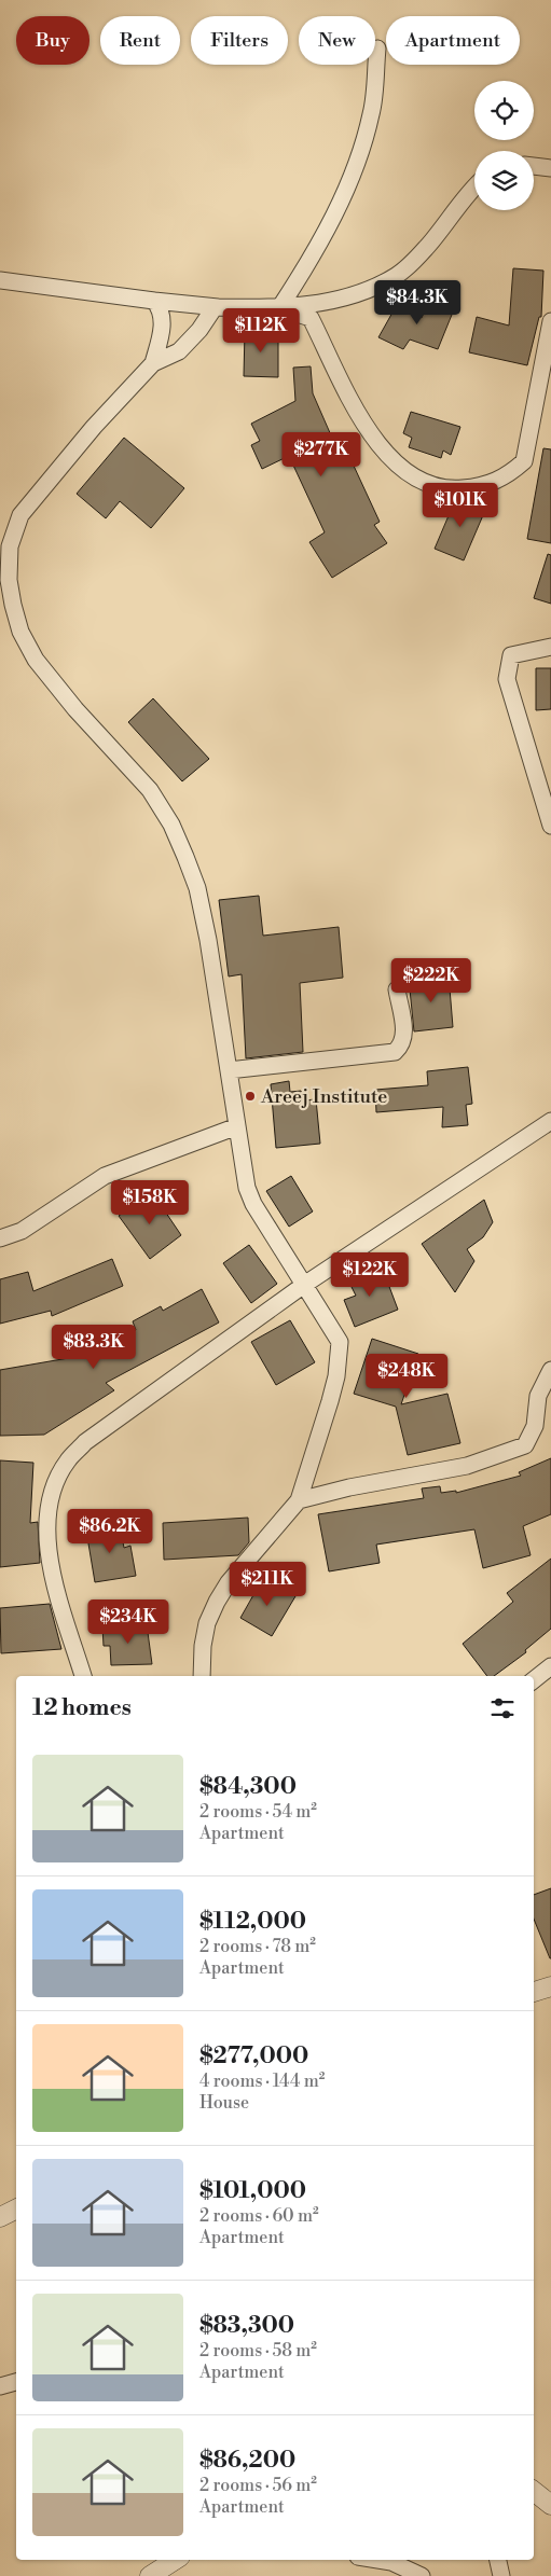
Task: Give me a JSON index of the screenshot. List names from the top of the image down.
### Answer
{
  "places": ["Areej Institute"],
  "page": {
    "chip": [
      "Buy",
      "Rent",
      "Filters",
      "New",
      "Apartment"
    ],
    "price": [
      "$84.3K",
      "$112K",
      "$277K",
      "$101K",
      "$222K",
      "$158K",
      "$122K",
      "$83.3K",
      "$248K",
      "$86.2K",
      "$211K",
      "$234K"
    ],
    "heading": "12 homes",
    "list": [
      {
        "name": "$84,300",
        "note": "2 rooms · 54 m² · Apartment"
      },
      {
        "name": "$112,000",
        "note": "2 rooms · 78 m² · Apartment"
      },
      {
        "name": "$277,000",
        "note": "4 rooms · 144 m² · House"
      },
      {
        "name": "$101,000",
        "note": "2 rooms · 60 m² · Apartment"
      },
      {
        "name": "$83,300",
        "note": "2 rooms · 58 m² · Apartment"
      },
      {
        "name": "$86,200",
        "note": "2 rooms · 56 m² · Apartment"
      }
    ]
  }
}
